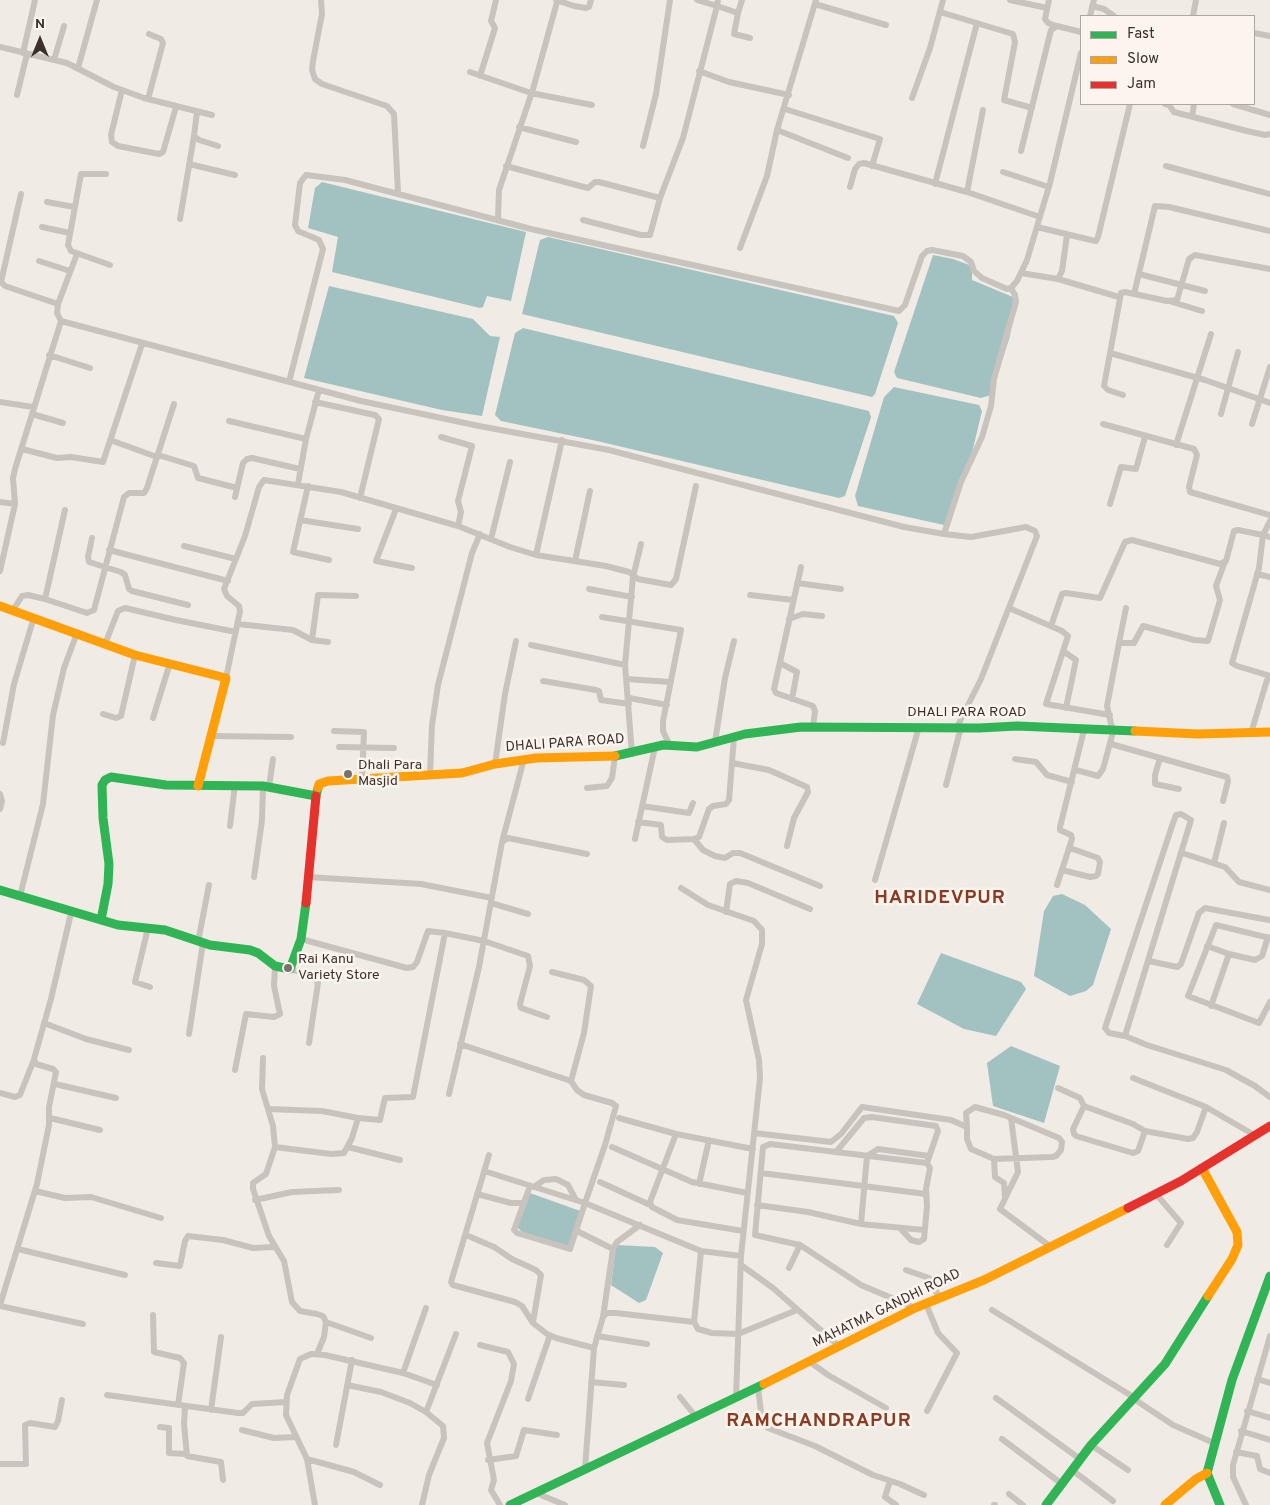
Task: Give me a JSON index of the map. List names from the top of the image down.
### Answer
{
  "streets": {
    "street": ["DHALI PARA ROAD", "MAHATMA GANDHI ROAD"]
  },
  "districts": ["HARIDEVPUR", "RAMCHANDRAPUR"],
  "places": ["Dhali Para Masjid", "Rai Kanu Variety Store"],
  "legend": ["Fast", "Slow", "Jam"],
  "north": "top"
}
